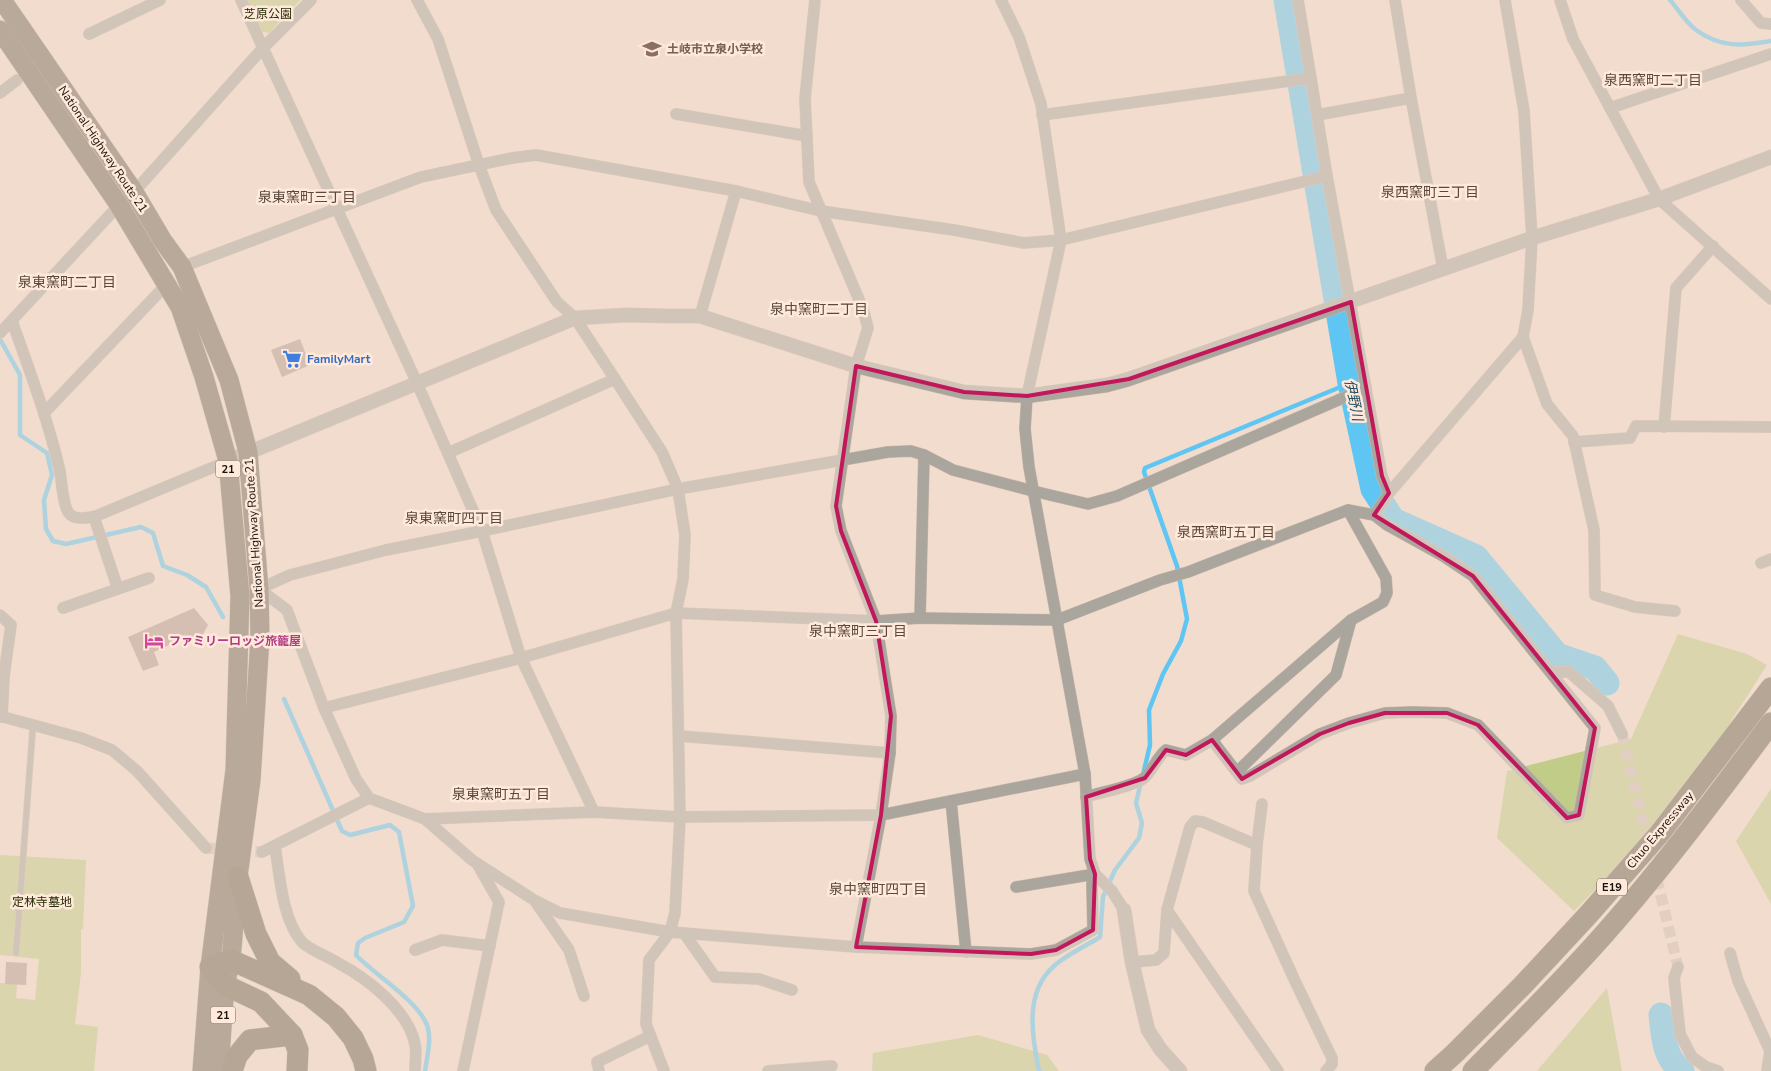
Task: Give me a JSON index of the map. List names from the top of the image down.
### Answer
{
  "streets": {
    "highway": [
      "National Highway Route 21",
      "21",
      "Chuo Expressway",
      "E19"
    ]
  },
  "districts": [
    "泉西窯町二丁目",
    "泉西窯町三丁目",
    "泉東窯町三丁目",
    "泉東窯町二丁目",
    "泉中窯町二丁目",
    "泉東窯町四丁目",
    "泉西窯町五丁目",
    "泉中窯町三丁目",
    "泉東窯町五丁目",
    "泉中窯町四丁目"
  ],
  "water": ["伊野川"],
  "parks": ["芝原公園", "定林寺墓地"],
  "places": {
    "school or university": ["土岐市立泉小学校"],
    "supermarket": ["FamilyMart"],
    "hotel": ["ファミリーロッジ旅籠屋"]
  }
}
